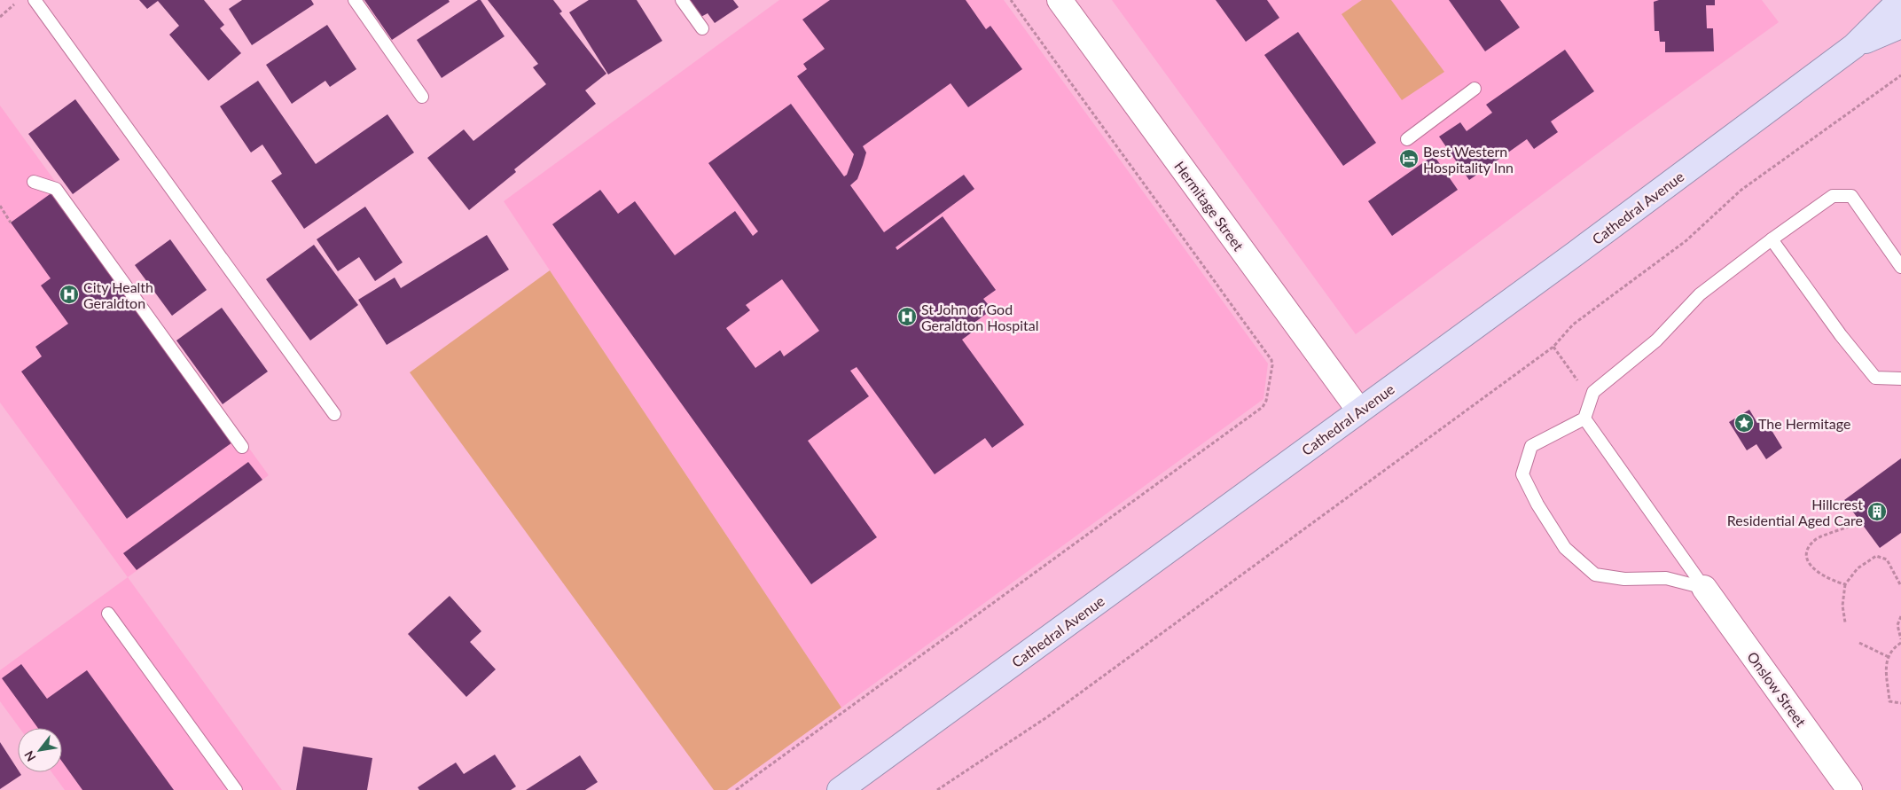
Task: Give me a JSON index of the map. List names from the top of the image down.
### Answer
{
  "streets": {
    "main road": ["Cathedral Avenue"],
    "street": ["Hermitage Street", "Onslow Street"]
  },
  "crossings": [
    ["Hermitage Street", "Cathedral Avenue"]
  ],
  "places": {
    "hotel": ["Best Western Hospitality Inn"],
    "hospital": ["City Health Geraldton", "St John of God Geraldton Hospital"],
    "place": ["The Hermitage"],
    "building": ["Hillcrest Residential Aged Care"]
  },
  "north": "bottom left"
}
